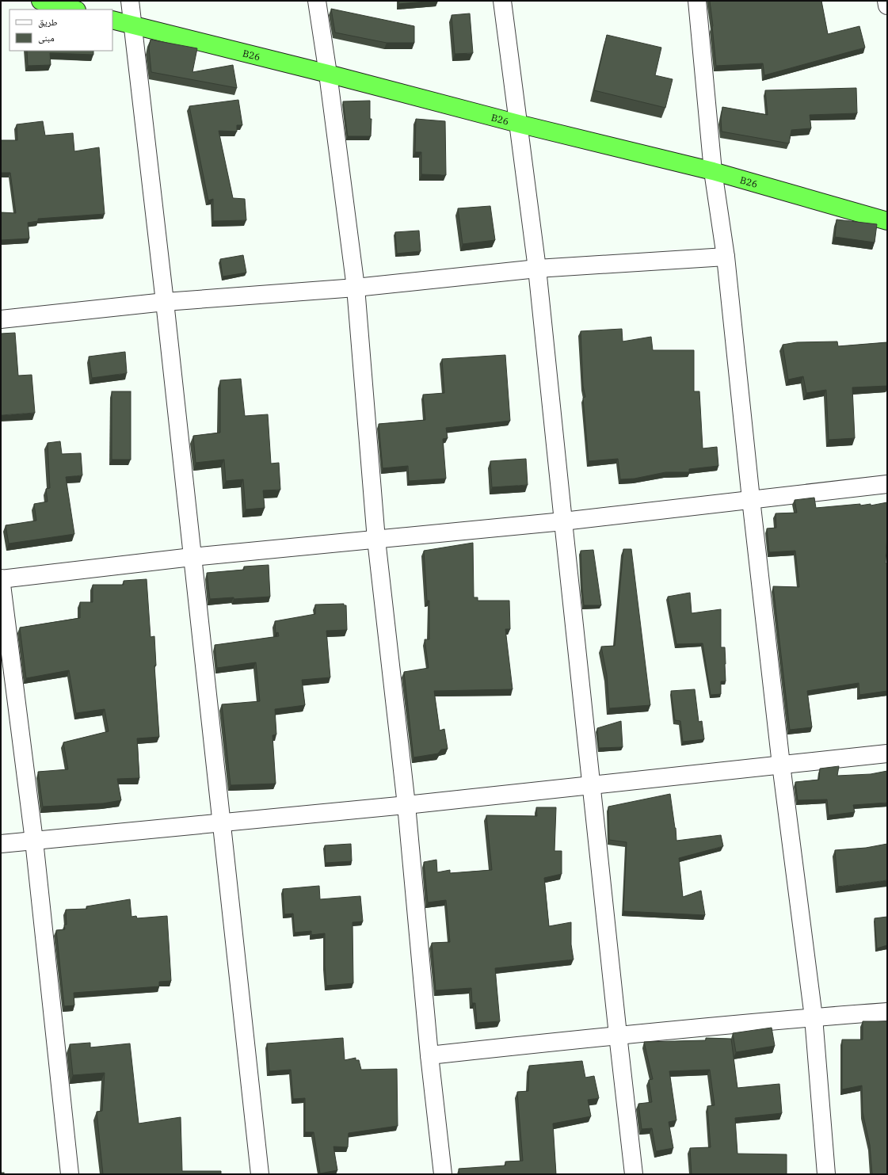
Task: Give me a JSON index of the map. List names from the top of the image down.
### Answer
{
  "streets": {
    "highway": ["B26"]
  },
  "legend": ["طريق", "مبنى"]
}
